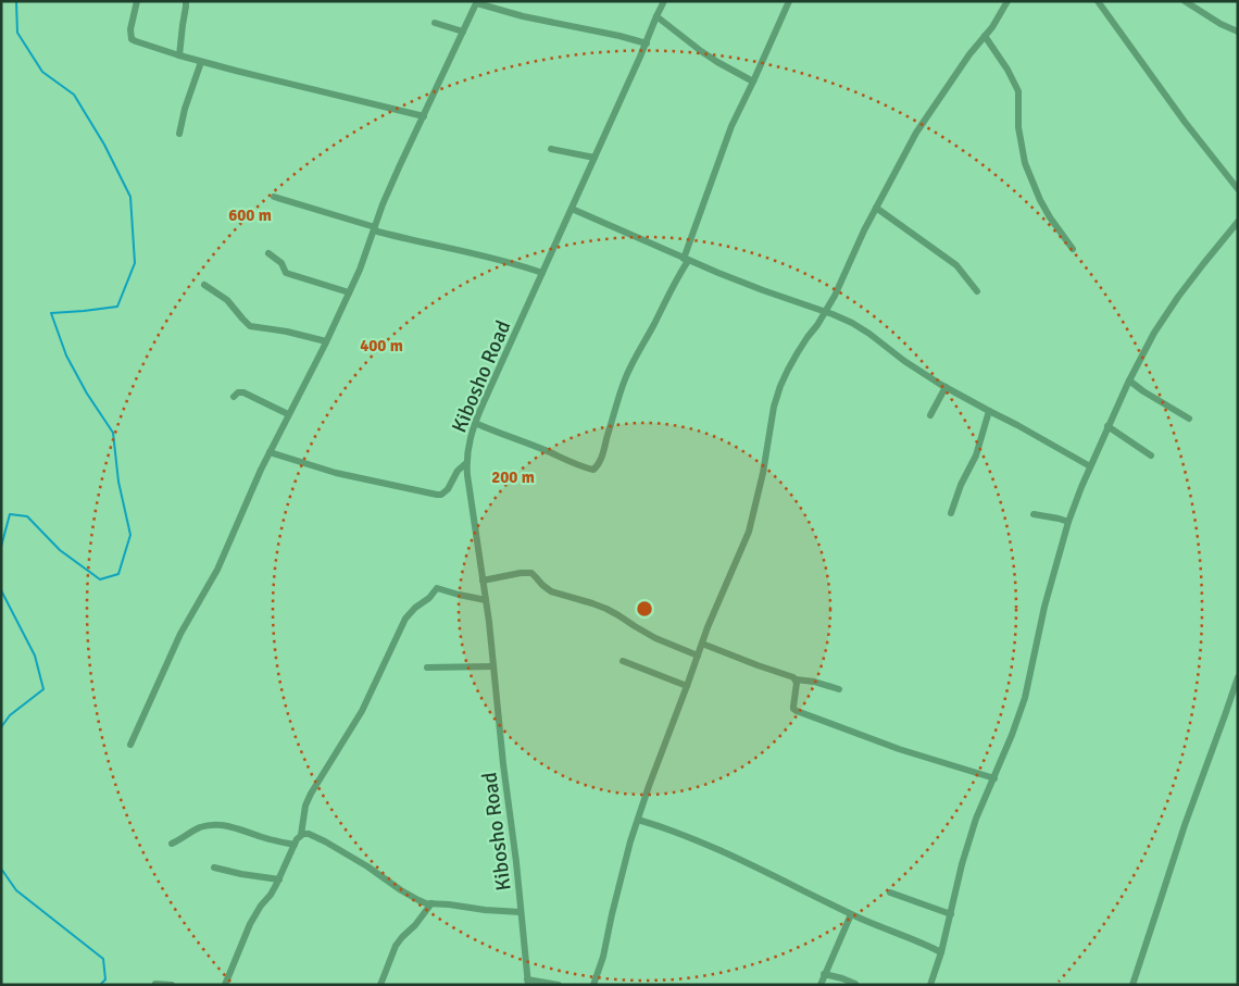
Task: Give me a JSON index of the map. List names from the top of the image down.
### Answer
{
  "streets": {
    "street": ["Kibosho Road"]
  },
  "rings": ["600 m", "400 m", "200 m"]
}
